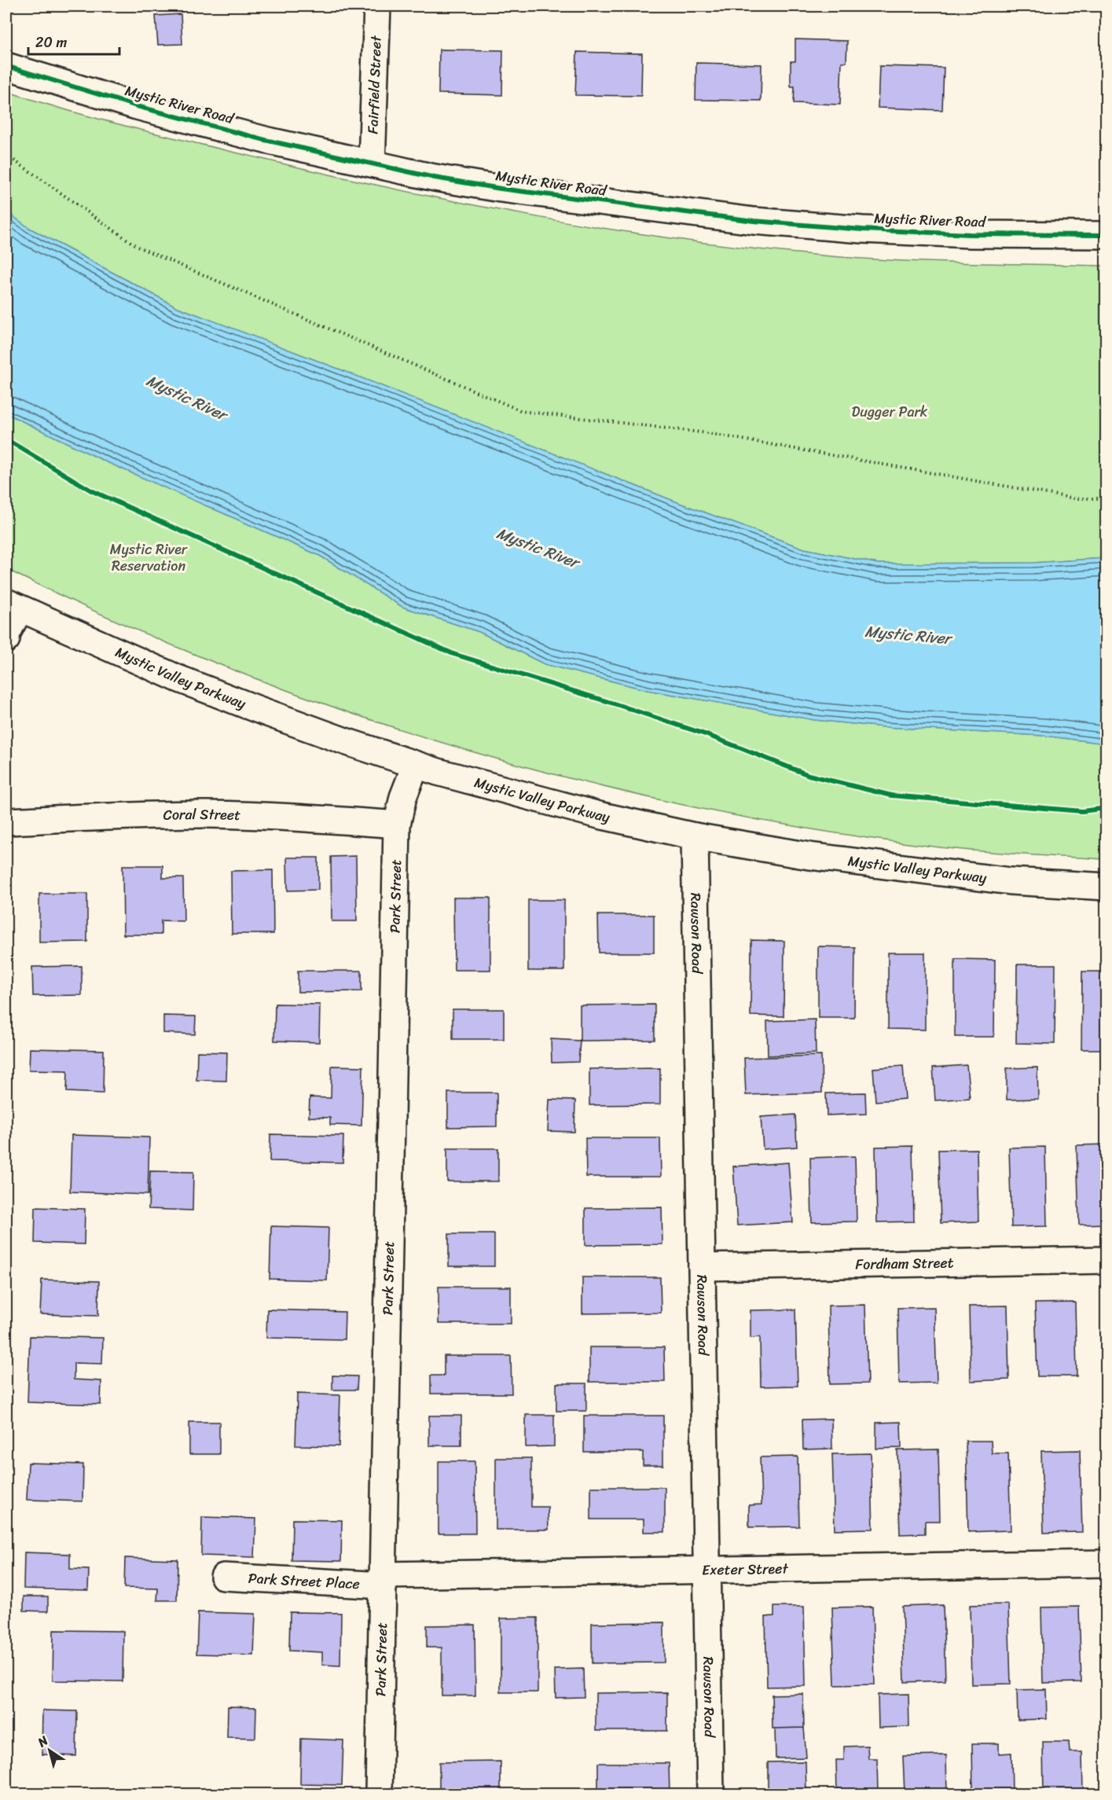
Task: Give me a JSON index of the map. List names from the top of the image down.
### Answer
{
  "streets": {
    "street": [
      "Fairfield Street",
      "Mystic River Road",
      "Mystic Valley Parkway",
      "Coral Street",
      "Park Street",
      "Rawson Road",
      "Fordham Street",
      "Exeter Street",
      "Park Street Place"
    ]
  },
  "crossings": [
    ["Fairfield Street", "Mystic River Road"],
    ["Mystic Valley Parkway", "Park Street"],
    ["Mystic Valley Parkway", "Rawson Road"],
    ["Coral Street", "Park Street"],
    ["Park Street", "Exeter Street"],
    ["Park Street", "Park Street Place"],
    ["Rawson Road", "Fordham Street"],
    ["Rawson Road", "Exeter Street"],
    ["Exeter Street", "Park Street Place"]
  ],
  "water": ["Mystic River"],
  "parks": ["Dugger Park", "Mystic River Reservation"],
  "scale_bar": "20 m",
  "north": "top left"
}
